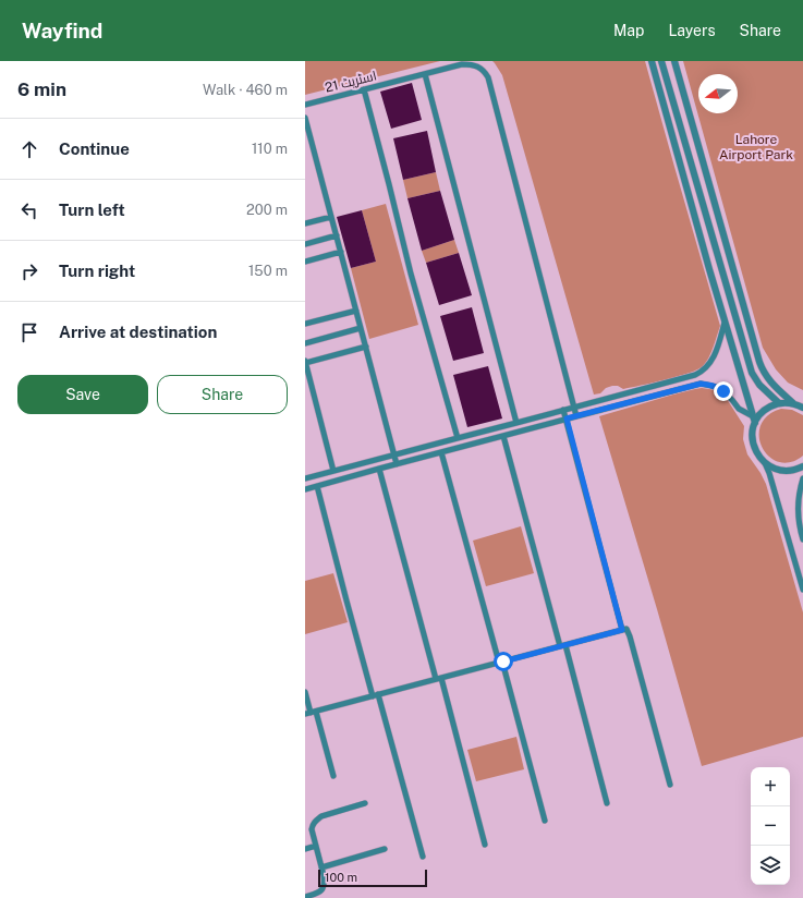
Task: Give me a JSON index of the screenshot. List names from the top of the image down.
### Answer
{
  "streets": {
    "street": ["اسٹریٹ 21"]
  },
  "parks": ["Lahore Airport Park"],
  "scale_bar": "100 m",
  "north": "left",
  "page": {
    "header": "Wayfind",
    "nav": ["Map", "Layers", "Share"],
    "heading": ["6 min", "Walk · 460 m"],
    "list": [
      ["Continue", "110 m"],
      ["Turn left", "200 m"],
      ["Turn right", "150 m"],
      "Arrive at destination"
    ],
    "buttons": ["Save", "Share"],
    "map_buttons": ["+", "−"],
    "scale": "100 m"
  }
}
